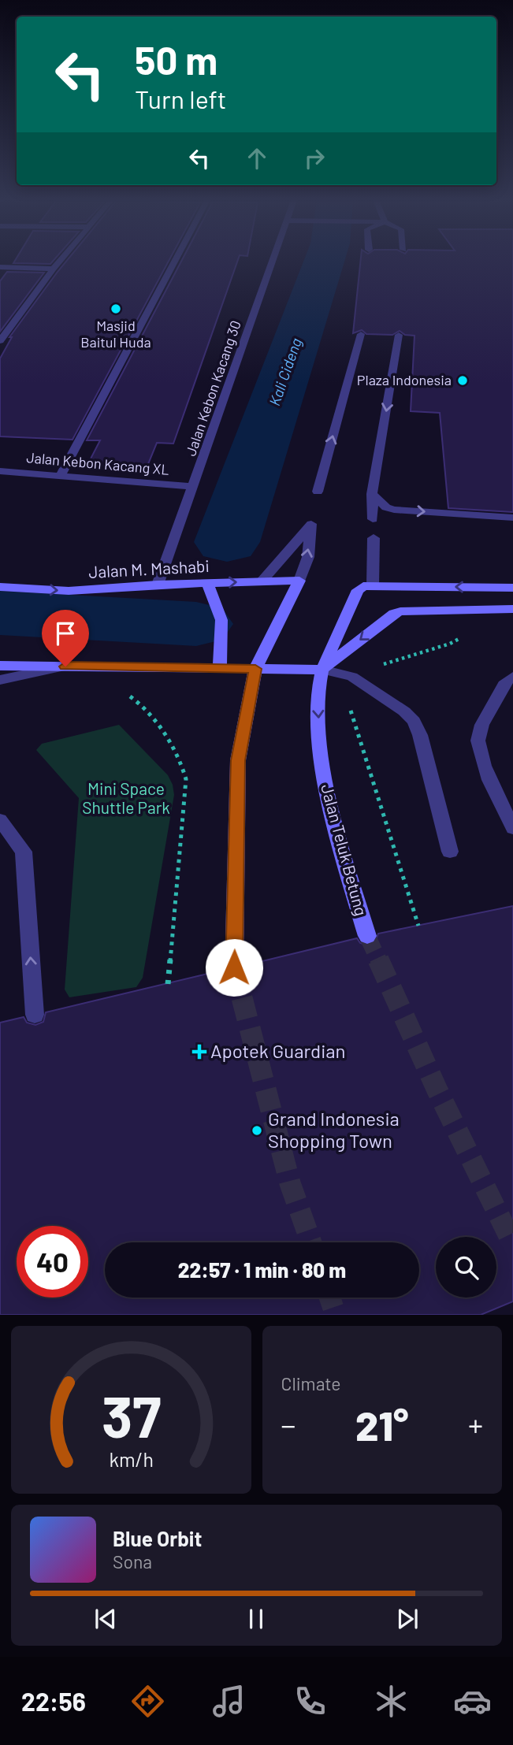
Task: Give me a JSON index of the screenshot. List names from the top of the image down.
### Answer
{
  "streets": {
    "street": [
      "Jalan Kebon Kacang 30",
      "Jalan Kebon Kacang XL",
      "Jalan M. Mashabi",
      "Jalan Teluk Betung"
    ]
  },
  "crossings": [
    ["Jalan Kebon Kacang 30", "Jalan Kebon Kacang XL"],
    ["Jalan Kebon Kacang 30", "Jalan M. Mashabi"]
  ],
  "water": ["Kali Cideng"],
  "parks": ["Mini Space Shuttle Park"],
  "places": {
    "other": ["Masjid Baitul Huda", "Plaza Indonesia", "Grand Indonesia Shopping Town"],
    "health": ["Apotek Guardian"]
  },
  "page": {
    "turn": ["50 m", "Turn left"],
    "limit": "40",
    "trip": "22:57 · 1 min · 80 m",
    "tile": "Climate",
    "heat": ["−", "21°", "+"],
    "song": ["Blue Orbit", "Sona"],
    "tabs": "22:56",
    "gauge": ["37", "km/h"]
  }
}
